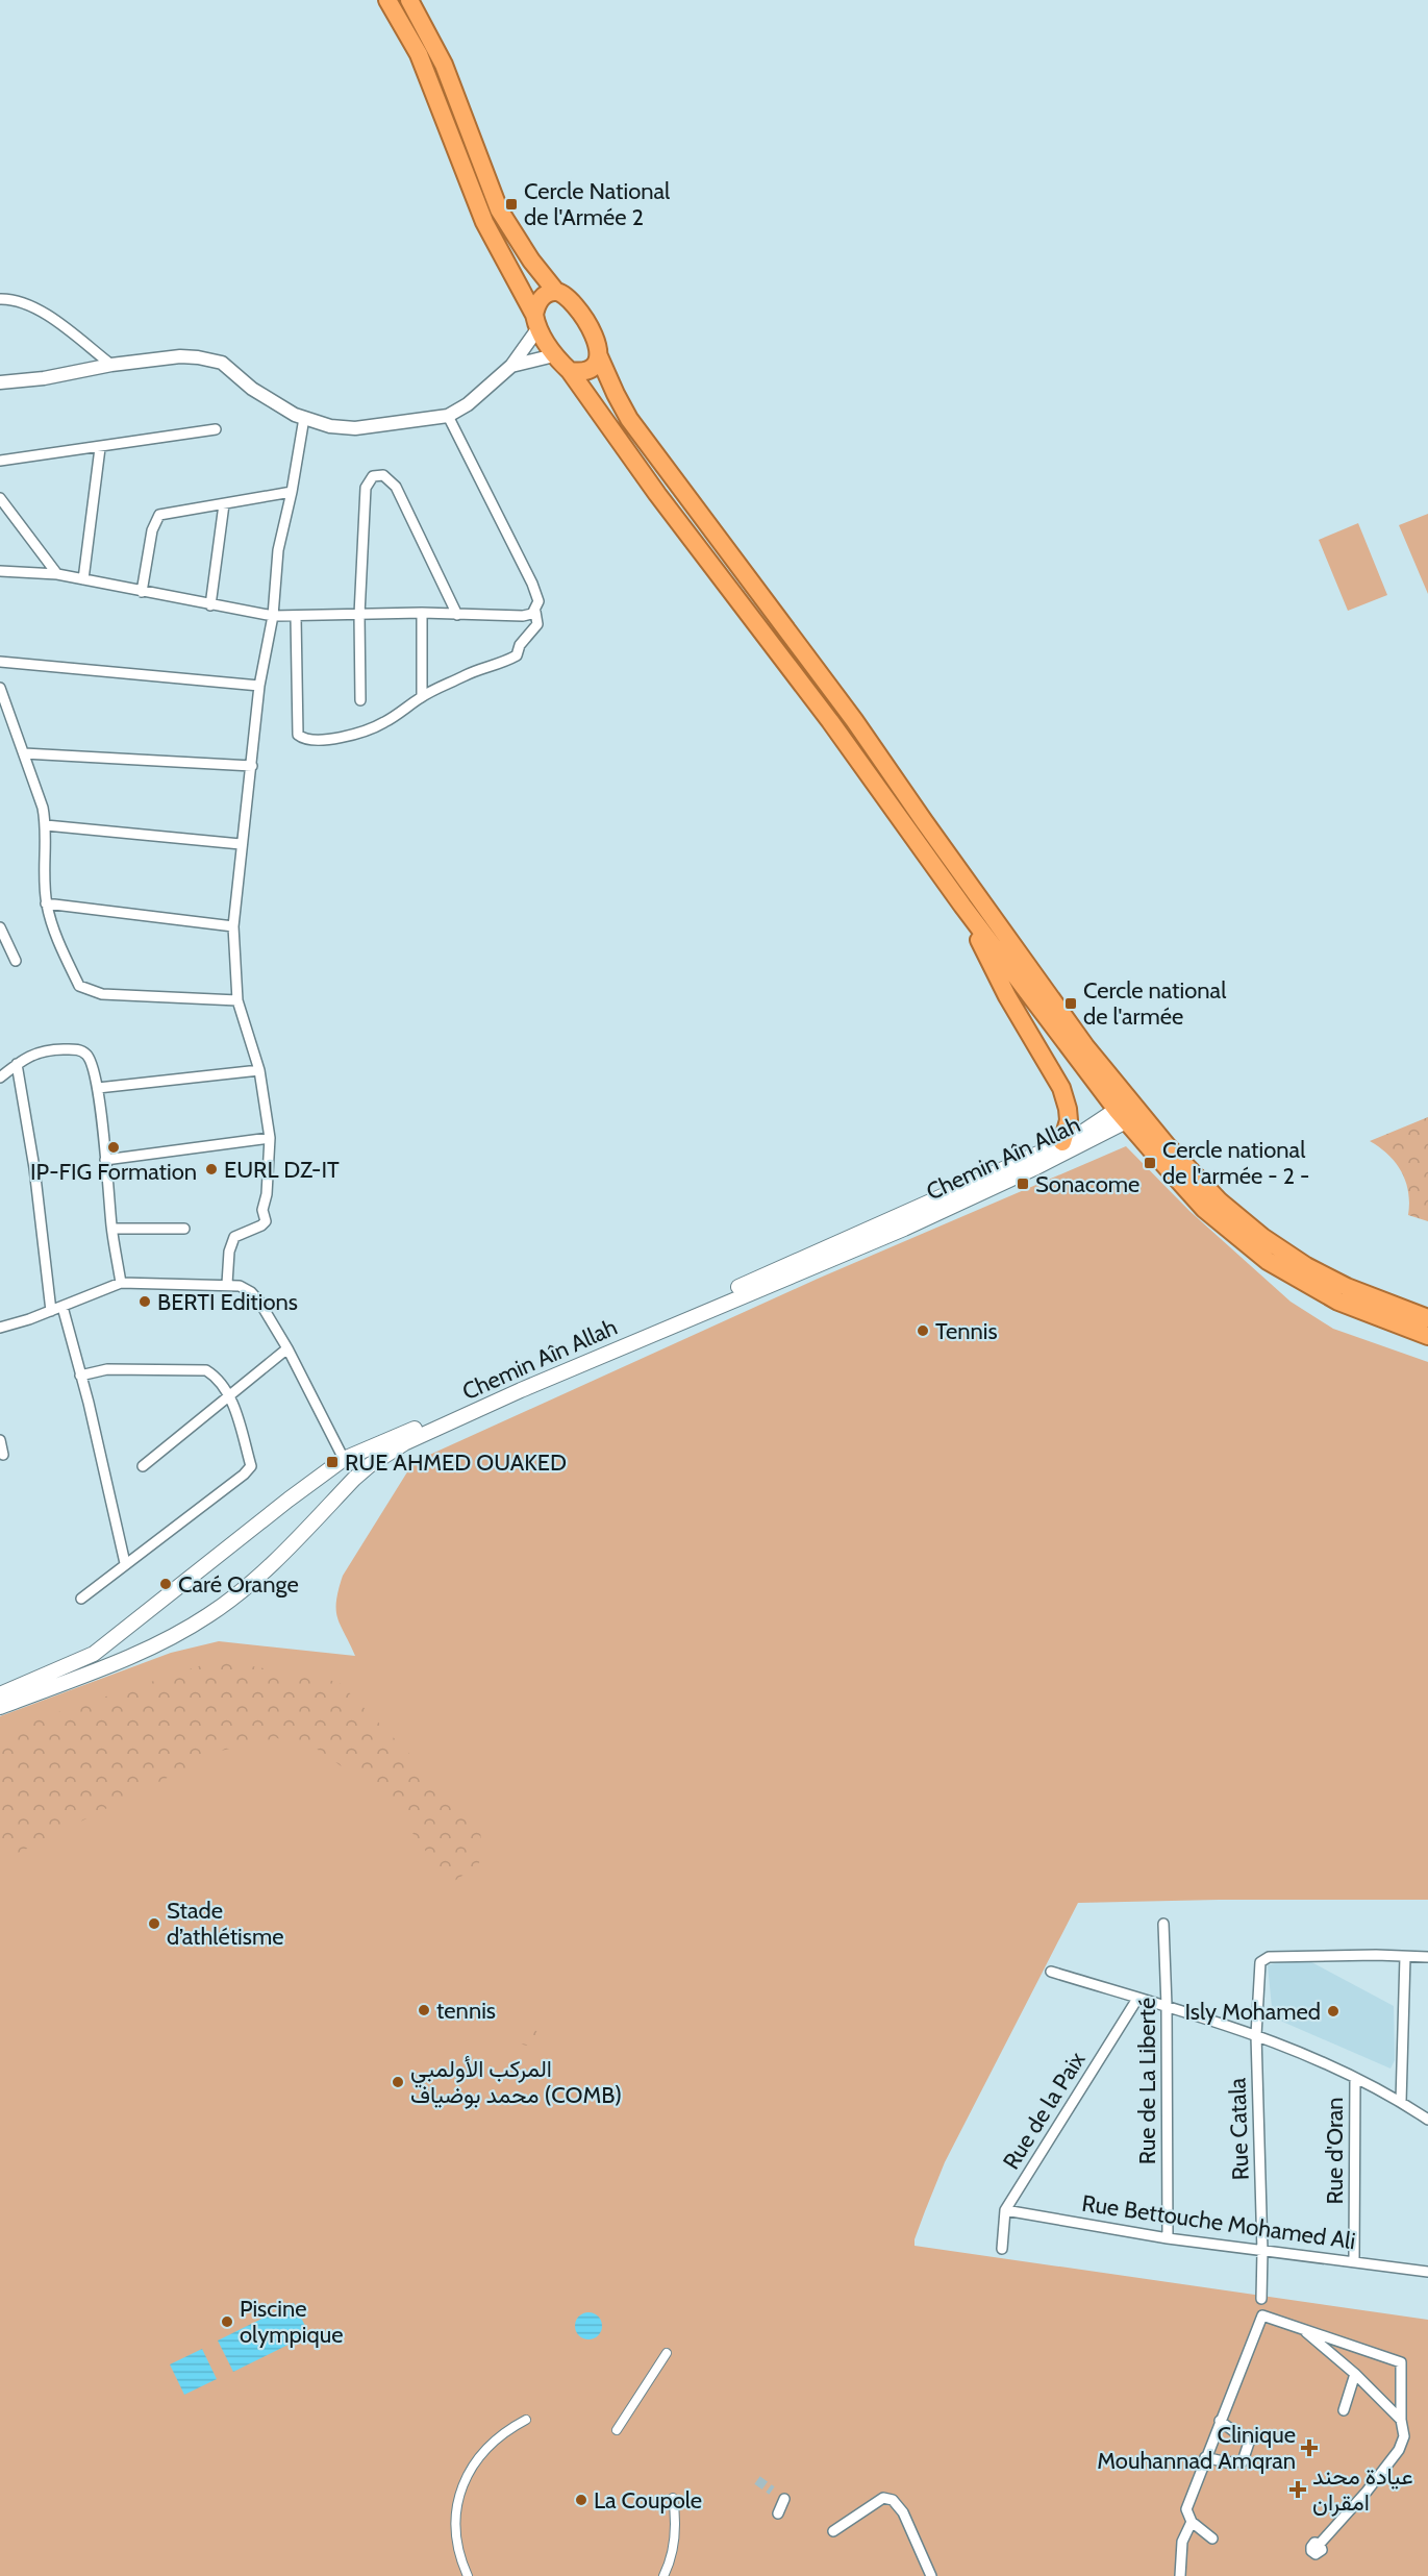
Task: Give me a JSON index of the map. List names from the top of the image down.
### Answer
{
  "streets": {
    "main road": ["Chemin Aîn Allah"],
    "street": [
      "Rue de La Liberté",
      "Rue de la Paix",
      "Rue Catala",
      "Rue d'Oran",
      "Rue Bettouche Mohamed Ali"
    ]
  },
  "crossings": [
    ["Rue de La Liberté", "Rue Bettouche Mohamed Ali"],
    ["Rue de la Paix", "Rue Bettouche Mohamed Ali"],
    ["Rue Catala", "Rue Bettouche Mohamed Ali"],
    ["Rue d'Oran", "Rue Bettouche Mohamed Ali"]
  ],
  "places": {
    "transit": [
      "Cercle National de l'Armée 2",
      "Cercle national de l'armée",
      "Cercle national de l'armée - 2 -",
      "Sonacome",
      "RUE AHMED OUAKED"
    ],
    "other": [
      "IP-FIG Formation",
      "EURL DZ-IT",
      "BERTI Editions",
      "Tennis",
      "Caré Orange",
      "Stade d’athlétisme",
      "tennis",
      "Isly Mohamed",
      "المركب الأولمبي محمد بوضياف (COMB)",
      "Piscine olympique",
      "La Coupole"
    ],
    "health": ["Clinique Mouhannad Amqran", "عيادة محند امقران"]
  }
}
